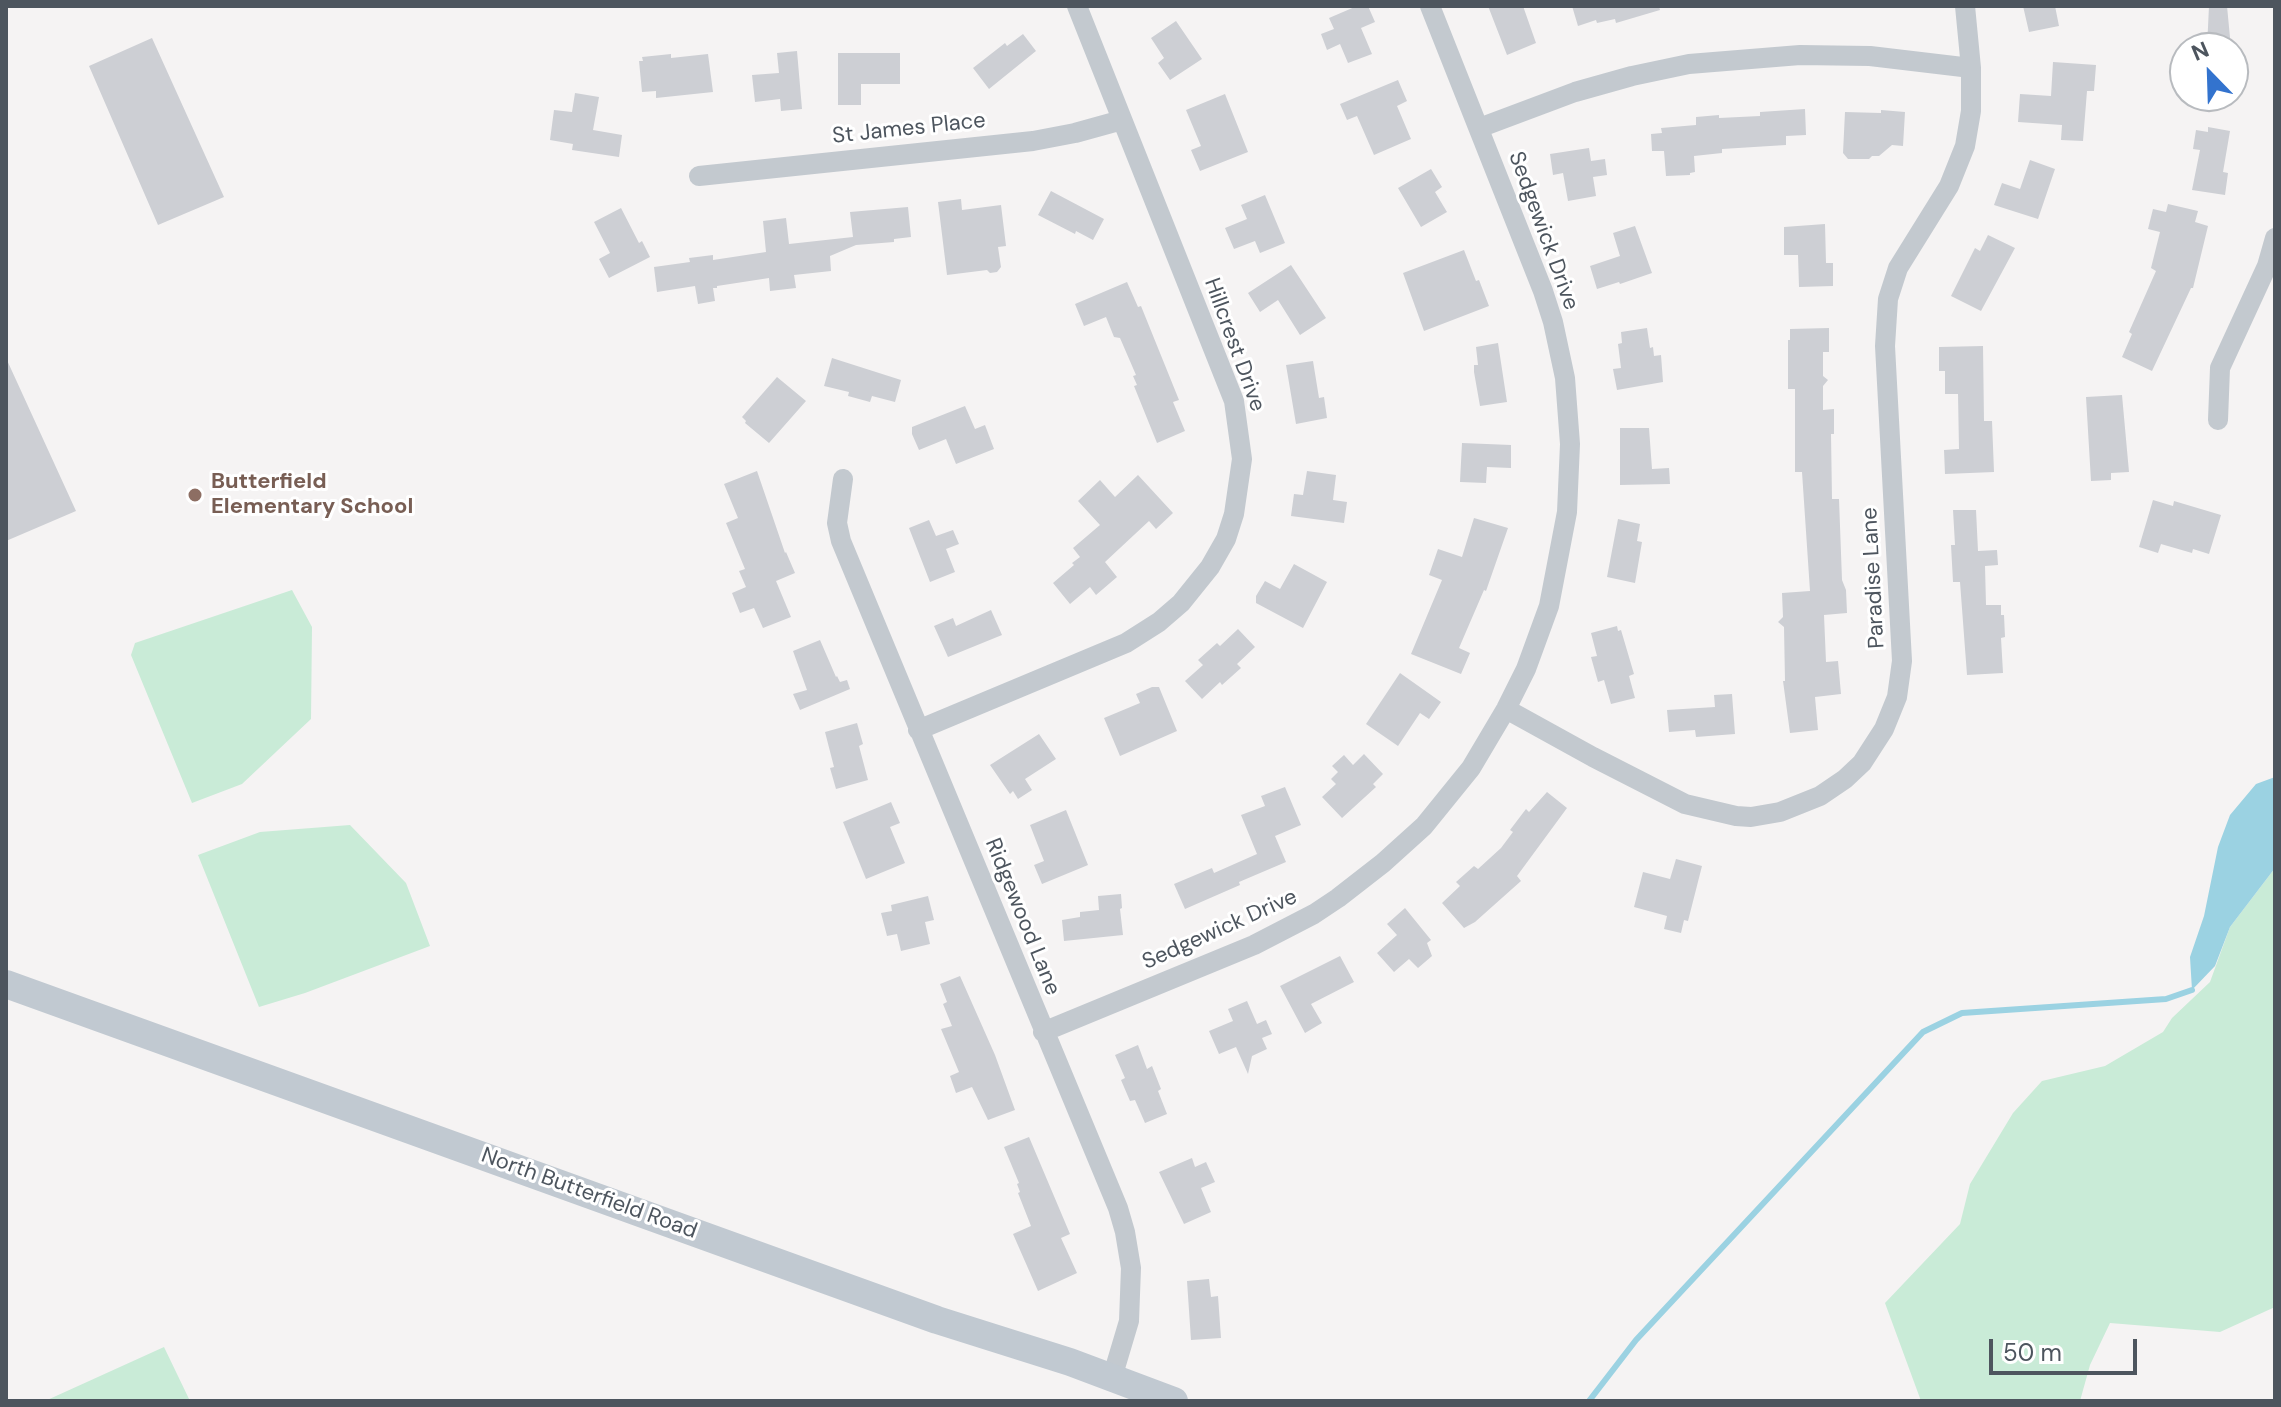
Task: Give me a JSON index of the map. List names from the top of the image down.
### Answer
{
  "streets": {
    "main road": ["North Butterfield Road"],
    "street": [
      "St James Place",
      "Sedgewick Drive",
      "Hillcrest Drive",
      "Paradise Lane",
      "Ridgewood Lane"
    ]
  },
  "crossings": [
    ["St James Place", "Hillcrest Drive"],
    ["Sedgewick Drive", "Paradise Lane"],
    ["Sedgewick Drive", "Ridgewood Lane"],
    ["Hillcrest Drive", "Ridgewood Lane"],
    ["Ridgewood Lane", "North Butterfield Road"]
  ],
  "places": ["Butterfield Elementary School"],
  "scale_bar": "50 m",
  "north": "top left"
}
